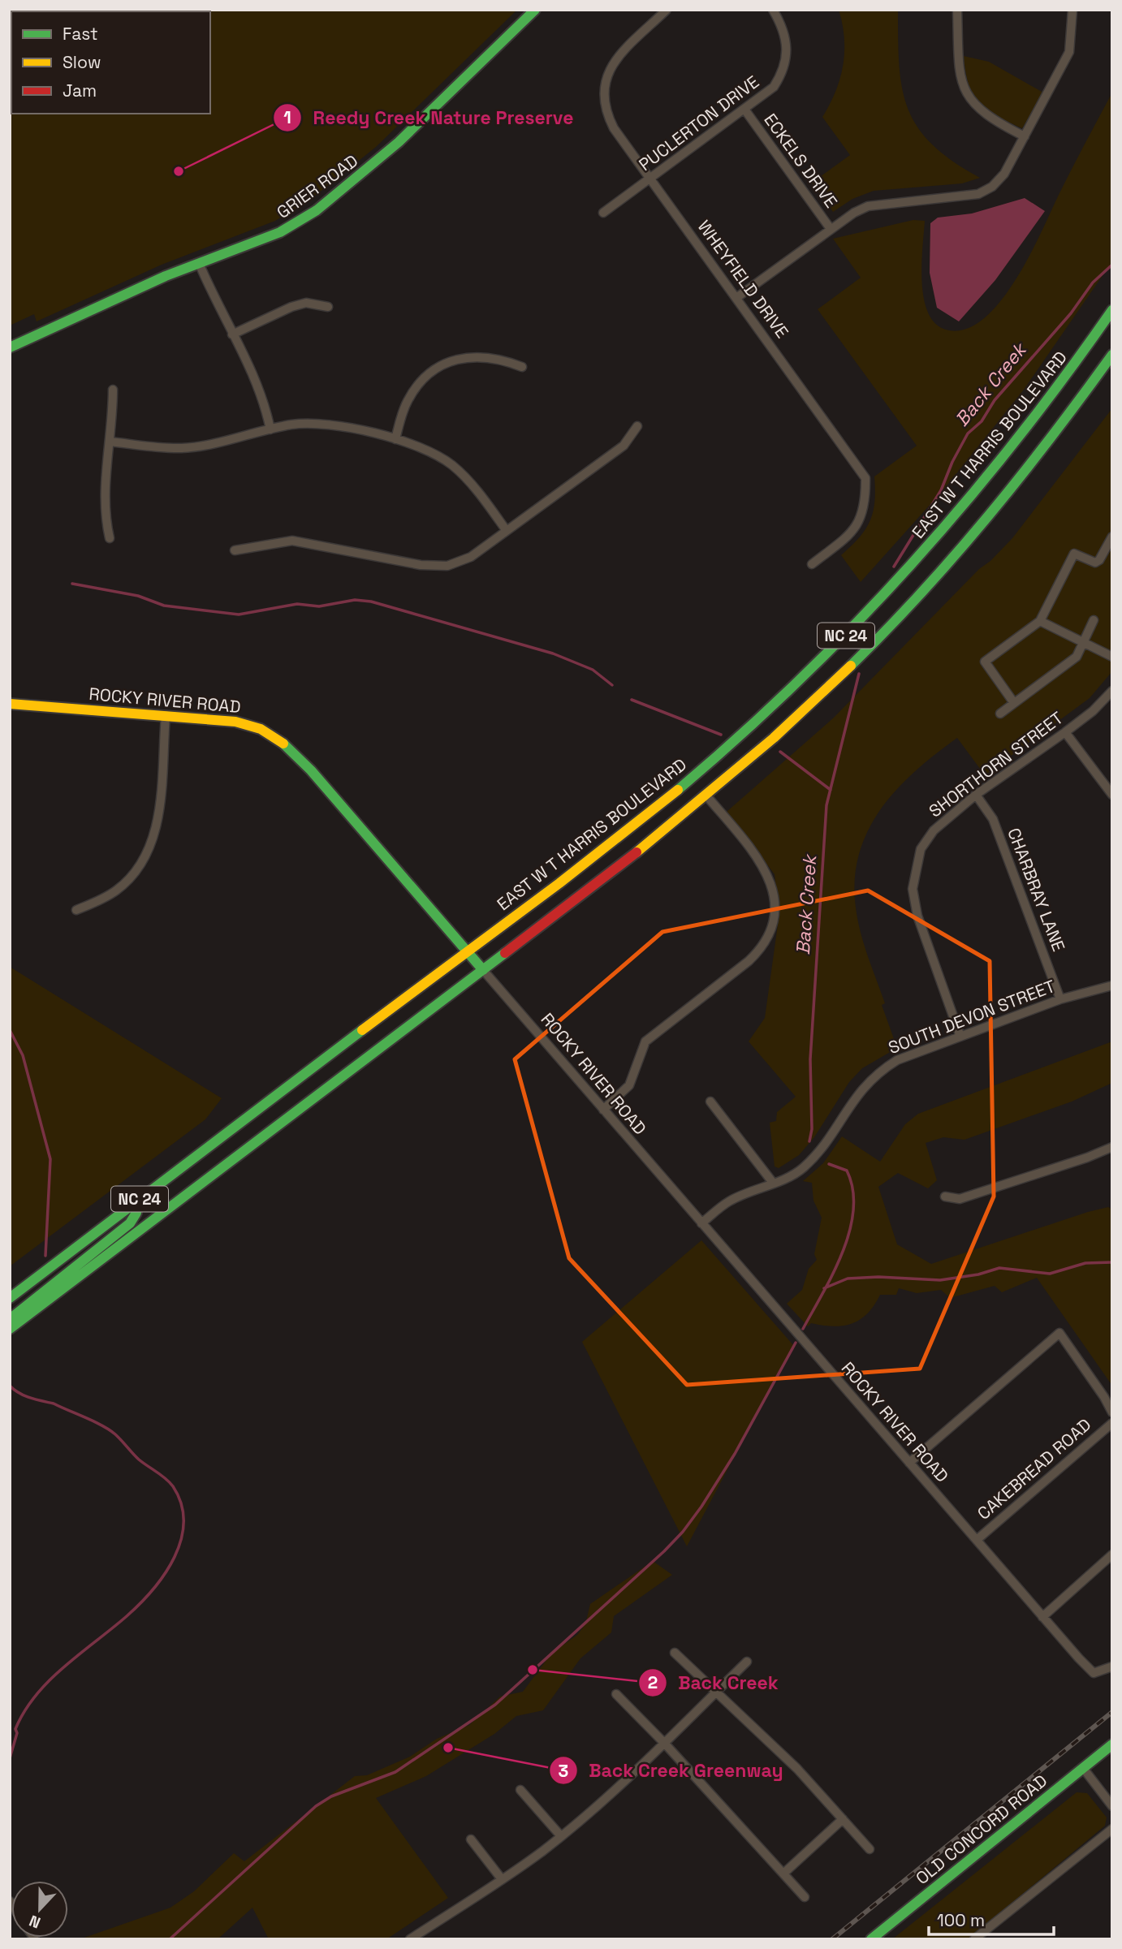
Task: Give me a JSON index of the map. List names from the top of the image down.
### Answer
{
  "streets": {
    "main road": [
      "GRIER ROAD",
      "EAST W T HARRIS BOULEVARD",
      "NC 24",
      "ROCKY RIVER ROAD",
      "OLD CONCORD ROAD"
    ],
    "street": [
      "PUCLERTON DRIVE",
      "ECKELS DRIVE",
      "WHEYFIELD DRIVE",
      "SHORTHORN STREET",
      "CHARBRAY LANE",
      "SOUTH DEVON STREET",
      "CAKEBREAD ROAD"
    ]
  },
  "crossings": [
    ["PUCLERTON DRIVE", "ECKELS DRIVE"],
    ["PUCLERTON DRIVE", "WHEYFIELD DRIVE"],
    ["EAST W T HARRIS BOULEVARD", "ROCKY RIVER ROAD"],
    ["NC 24", "ROCKY RIVER ROAD"],
    ["ROCKY RIVER ROAD", "SOUTH DEVON STREET"],
    ["ROCKY RIVER ROAD", "CAKEBREAD ROAD"],
    ["SHORTHORN STREET", "CHARBRAY LANE"],
    ["SHORTHORN STREET", "SOUTH DEVON STREET"],
    ["CHARBRAY LANE", "SOUTH DEVON STREET"]
  ],
  "water": ["Back Creek"],
  "places": ["Reedy Creek Nature Preserve", "Back Creek", "Back Creek Greenway"],
  "legend": ["Fast", "Slow", "Jam"],
  "scale_bar": "100 m",
  "north": "bottom"
}
